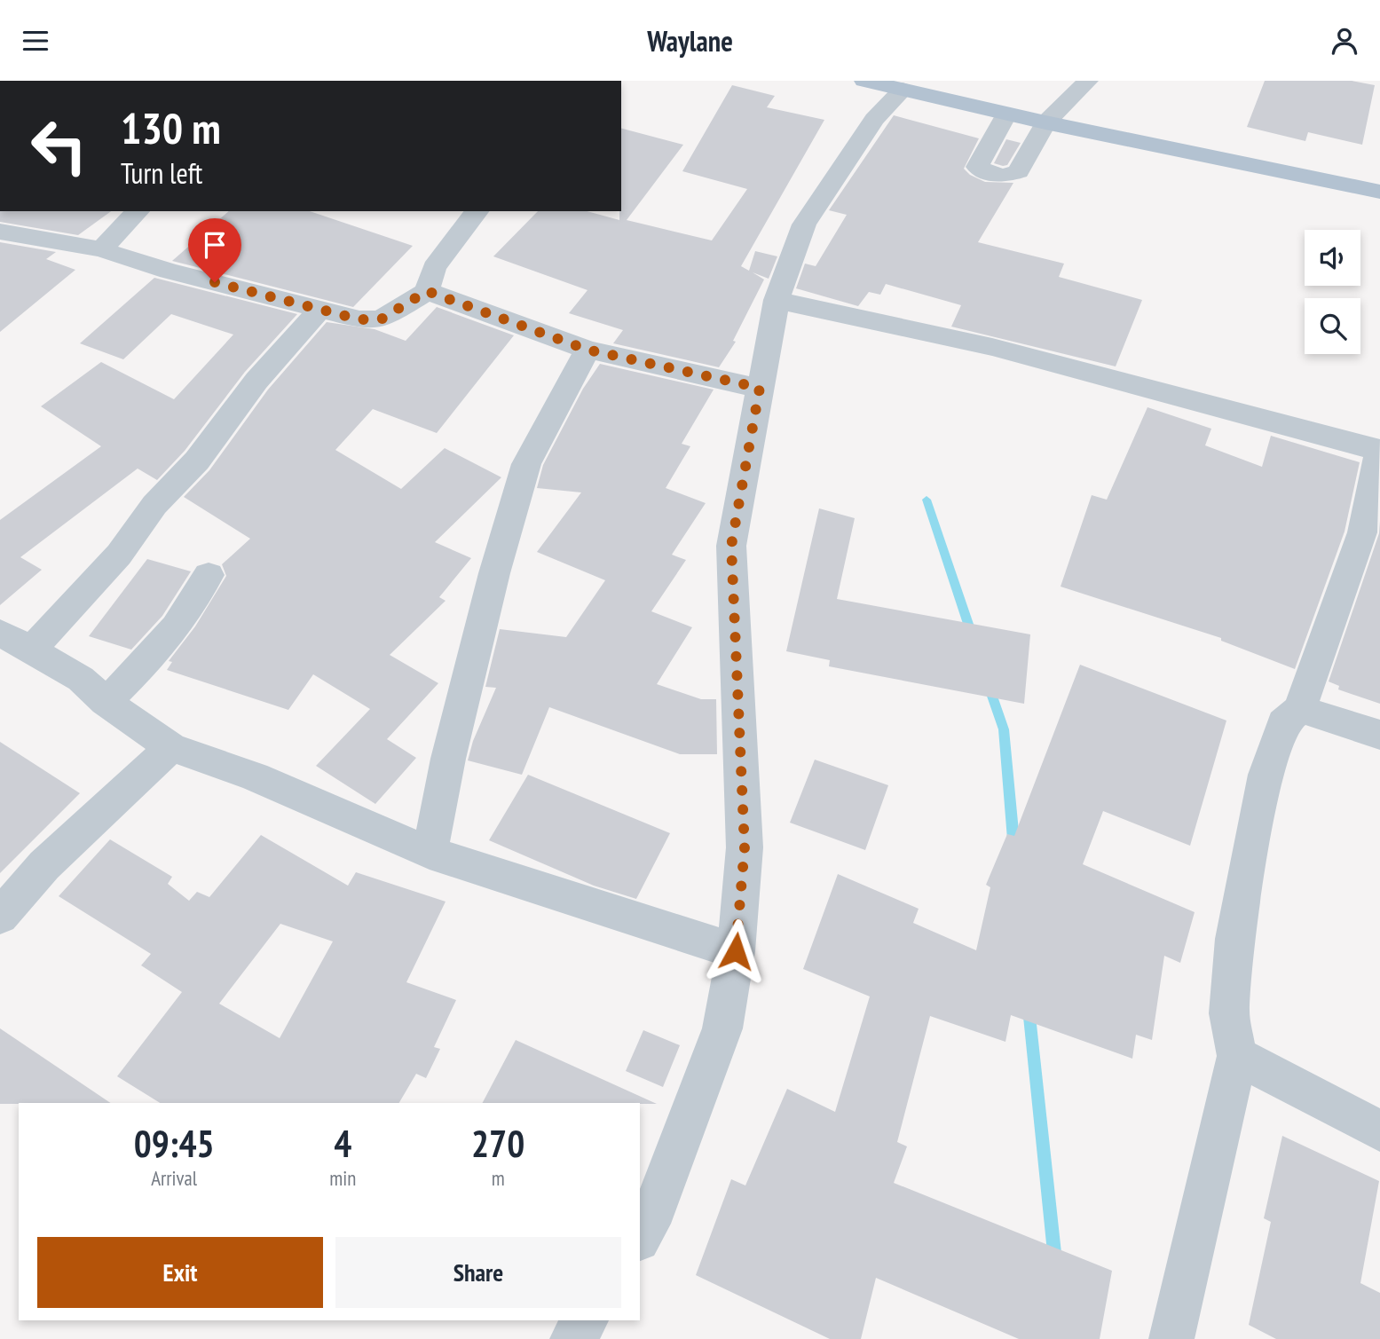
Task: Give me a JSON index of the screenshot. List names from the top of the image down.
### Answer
{
  "page": {
    "header": "Waylane",
    "turn": ["130 m", "Turn left"],
    "eta": [
      "09:45",
      "Arrival",
      "4",
      "min",
      "270",
      "m"
    ],
    "buttons": ["Exit", "Share"]
  }
}
